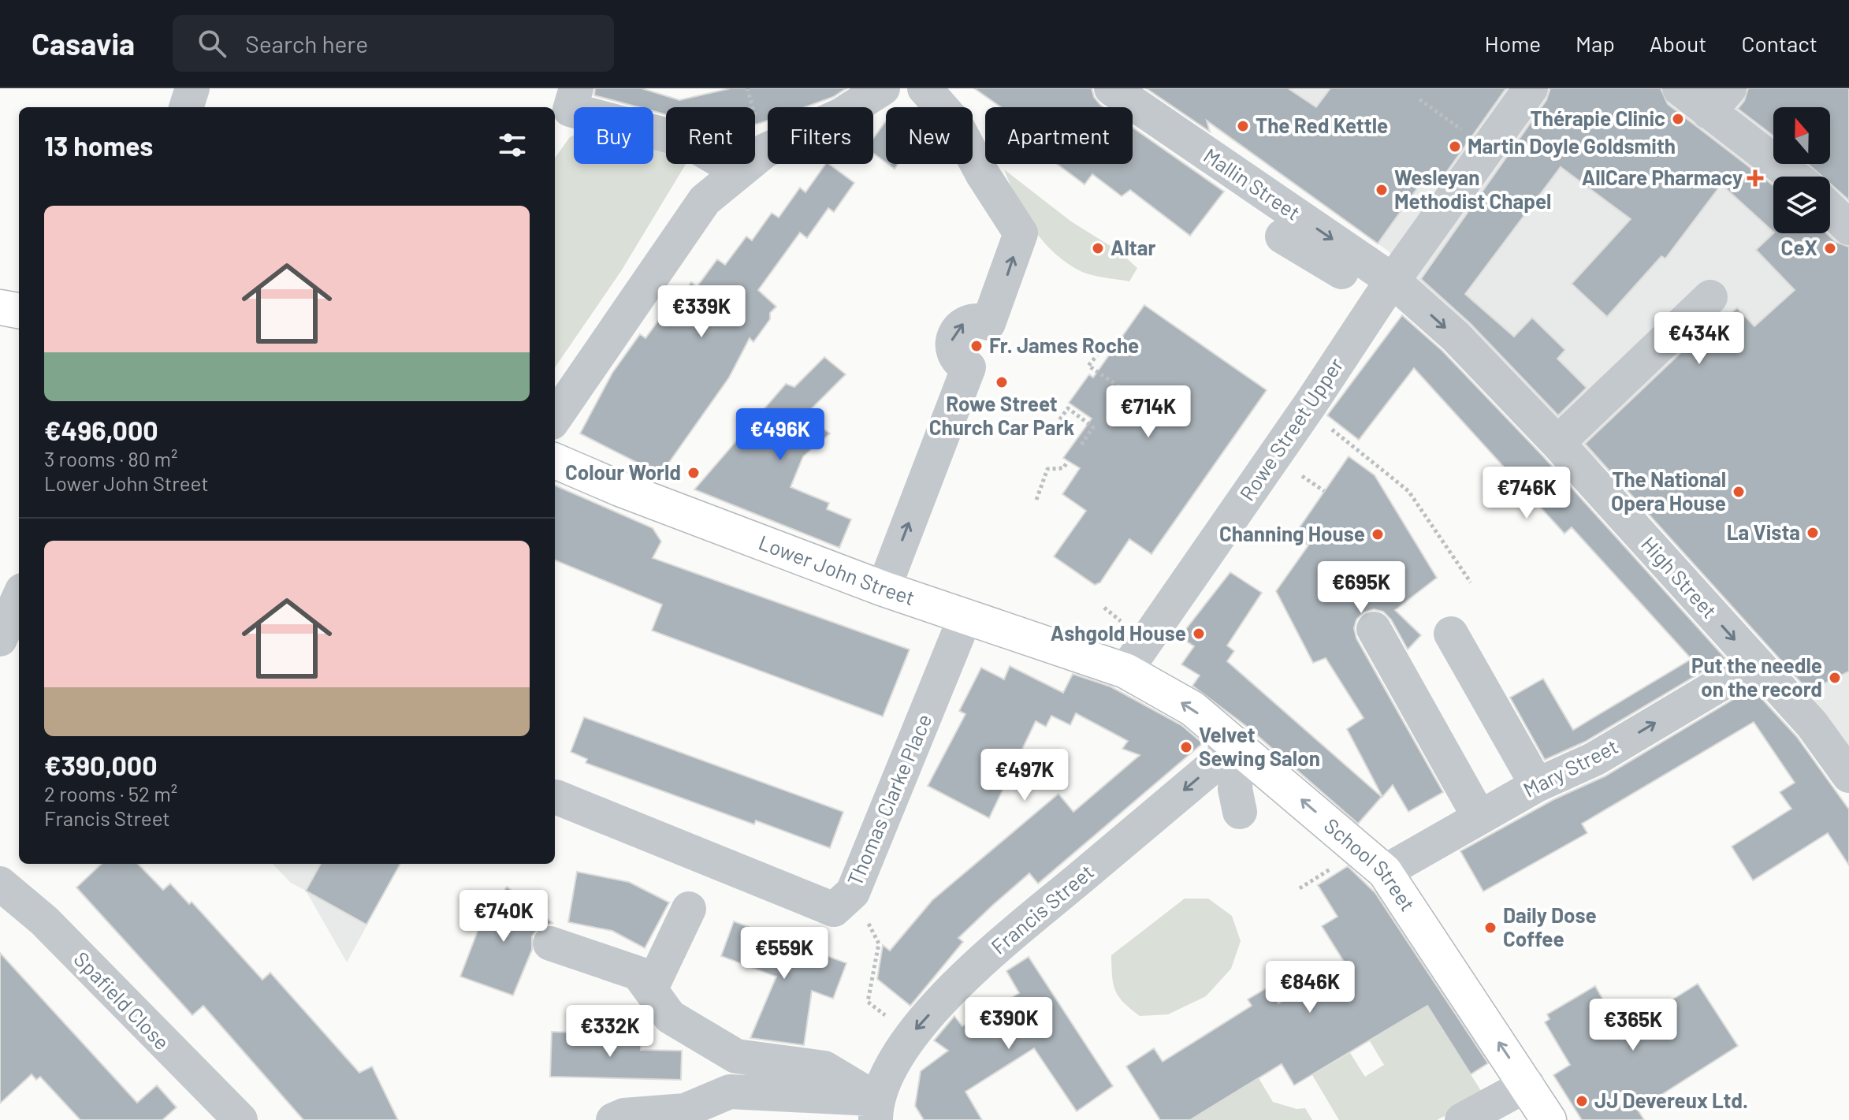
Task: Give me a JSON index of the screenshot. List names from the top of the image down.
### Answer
{
  "streets": {
    "main road": ["Lower John Street", "School Street"],
    "street": [
      "Mallin Street",
      "Rowe Street Upper",
      "High Street",
      "Mary Street",
      "Thomas Clarke Place",
      "Francis Street",
      "Spafield Close"
    ]
  },
  "crossings": [
    ["Mallin Street", "Rowe Street Upper"],
    ["Mallin Street", "High Street"],
    ["Rowe Street Upper", "Lower John Street"],
    ["Rowe Street Upper", "High Street"],
    ["Rowe Street Upper", "School Street"],
    ["Lower John Street", "Thomas Clarke Place"],
    ["Lower John Street", "School Street"],
    ["High Street", "Mary Street"],
    ["Mary Street", "School Street"],
    ["School Street", "Francis Street"]
  ],
  "one_way": ["Mary Street", "School Street", "Francis Street"],
  "places": {
    "other": [
      "Thérapie Clinic",
      "The Red Kettle",
      "Martin Doyle Goldsmith",
      "Wesleyan Methodist Chapel",
      "Altar",
      "CeX",
      "Fr. James Roche",
      "Rowe Street Church Car Park",
      "Colour World",
      "The National Opera House",
      "La Vista",
      "Channing House",
      "Ashgold House",
      "Put the needle on the record",
      "Velvet Sewing Salon",
      "Daily Dose Coffee",
      "JJ Devereux Ltd."
    ],
    "health": ["AllCare Pharmacy"]
  },
  "north": "top",
  "page": {
    "header": "Casavia",
    "search": "Search here",
    "nav": [
      "Home",
      "Map",
      "About",
      "Contact"
    ],
    "chip": [
      "Buy",
      "Rent",
      "Filters",
      "New",
      "Apartment"
    ],
    "heading": "13 homes",
    "list": [
      {
        "name": "€496,000",
        "note": "3 rooms · 80 m² · Lower John Street"
      },
      {
        "name": "€390,000",
        "note": "2 rooms · 52 m² · Francis Street"
      }
    ],
    "price": [
      "€339K",
      "€434K",
      "€714K",
      "€496K",
      "€746K",
      "€695K",
      "€497K",
      "€740K",
      "€559K",
      "€846K",
      "€390K",
      "€365K",
      "€332K"
    ]
  }
}
